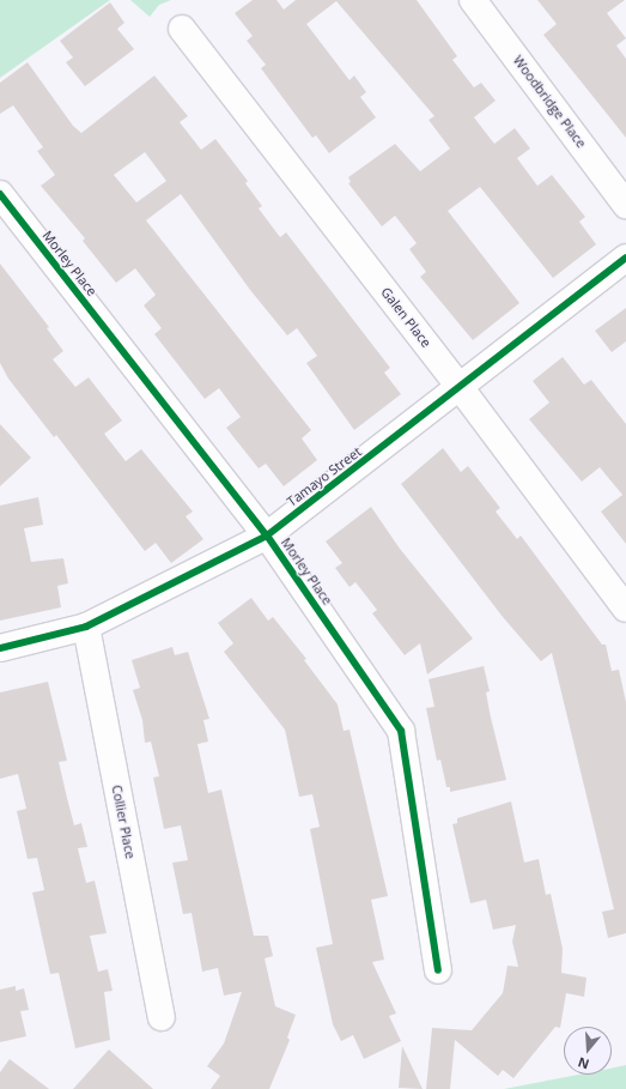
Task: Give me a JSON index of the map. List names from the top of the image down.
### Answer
{
  "streets": {
    "street": [
      "Woodbridge Place",
      "Morley Place",
      "Galen Place",
      "Tamayo Street",
      "Collier Place"
    ]
  },
  "crossings": [
    ["Morley Place", "Tamayo Street"],
    ["Galen Place", "Tamayo Street"],
    ["Tamayo Street", "Collier Place"]
  ],
  "north": "bottom"
}
